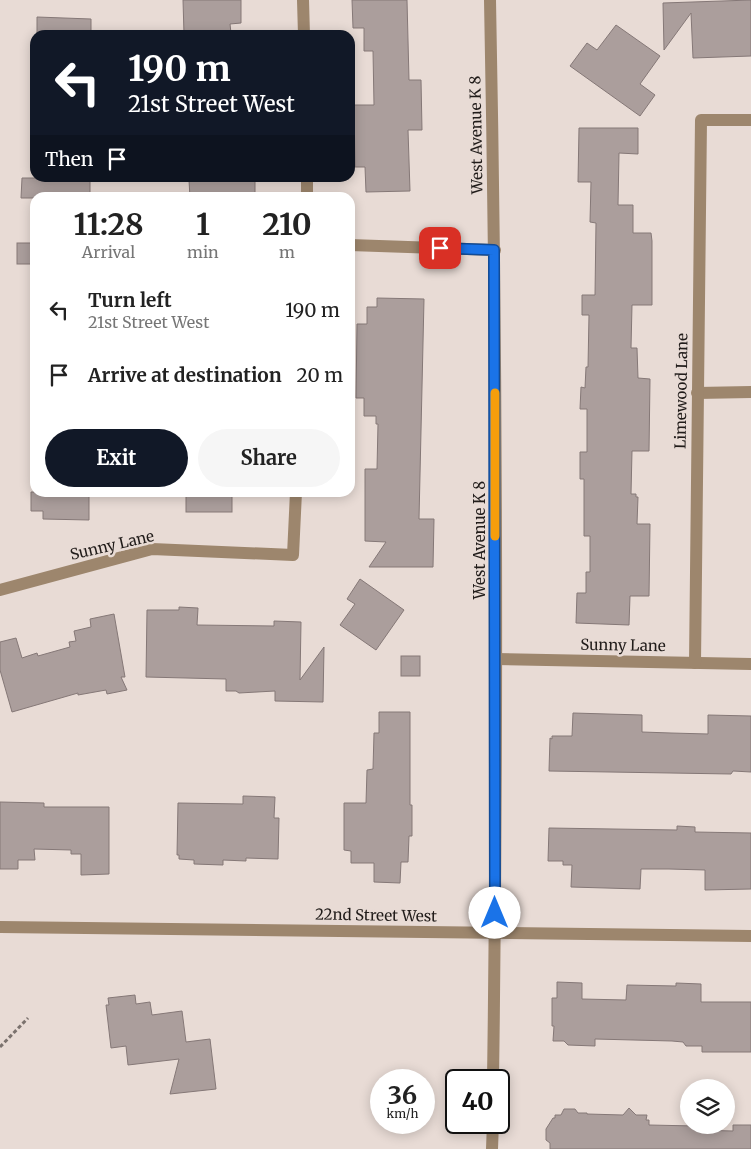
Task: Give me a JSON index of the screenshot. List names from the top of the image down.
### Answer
{
  "streets": {
    "street": [
      "West Avenue K 8",
      "Limewood Lane",
      "Sunny Lane",
      "22nd Street West"
    ]
  },
  "crossings": [
    ["West Avenue K 8", "Sunny Lane"],
    ["West Avenue K 8", "22nd Street West"],
    ["Limewood Lane", "Sunny Lane"]
  ],
  "page": {
    "turn": ["190 m", "21st Street West"],
    "then": "Then",
    "eta": [
      "11:28",
      "Arrival",
      "1",
      "min",
      "210",
      "m"
    ],
    "list": [
      {
        "name": "Turn left",
        "note": "21st Street West",
        "value": "190 m"
      },
      {
        "name": "Arrive at destination",
        "value": "20 m"
      }
    ],
    "buttons": ["Exit", "Share"],
    "speed": "36 km/h",
    "limit": "40"
  }
}
